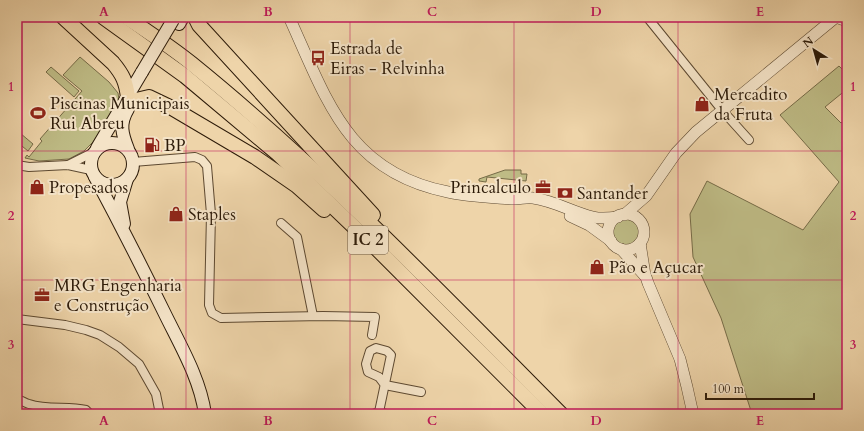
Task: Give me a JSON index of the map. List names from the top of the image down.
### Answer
{
  "streets": {
    "highway": ["IC 2"]
  },
  "places": {
    "bus stop": ["Estrada de Eiras - Relvinha"],
    "shop": [
      "Mercadito da Fruta",
      "Propesados",
      "Staples",
      "Pão e Açucar"
    ],
    "sports": ["Piscinas Municipais Rui Abreu"],
    "fuel station": ["BP"],
    "office": ["Princalculo", "MRG Engenharia e Construção"],
    "bank": ["Santander"]
  },
  "scale_bar": "100 m",
  "north": "top left",
  "grid": {
    "columns": [
      "A",
      "B",
      "C",
      "D",
      "E"
    ],
    "rows": ["1", "2", "3"]
  }
}
